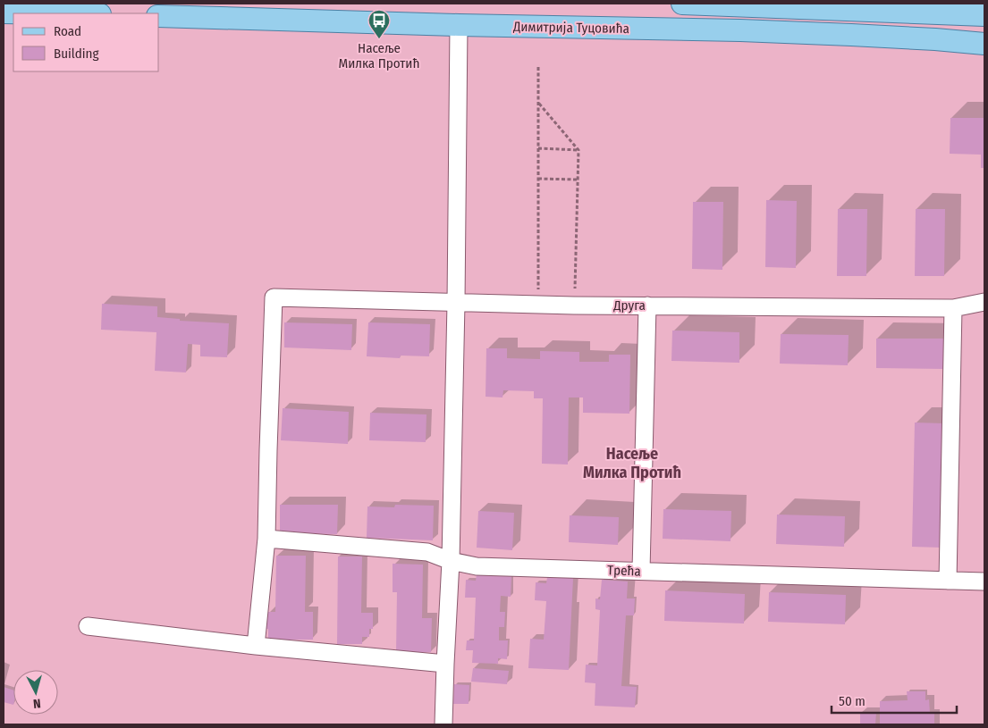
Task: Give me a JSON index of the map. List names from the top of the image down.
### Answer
{
  "streets": {
    "main road": ["Димитрија Туцовића"],
    "street": ["Друга", "Трећа"]
  },
  "crossings": [
    ["Друга", "Трећа"]
  ],
  "districts": ["Насеље Милка Протић"],
  "places": {
    "bus stop": ["Насеље Милка Протић"]
  },
  "legend": ["Road", "Building"],
  "scale_bar": "50 m",
  "north": "bottom"
}
